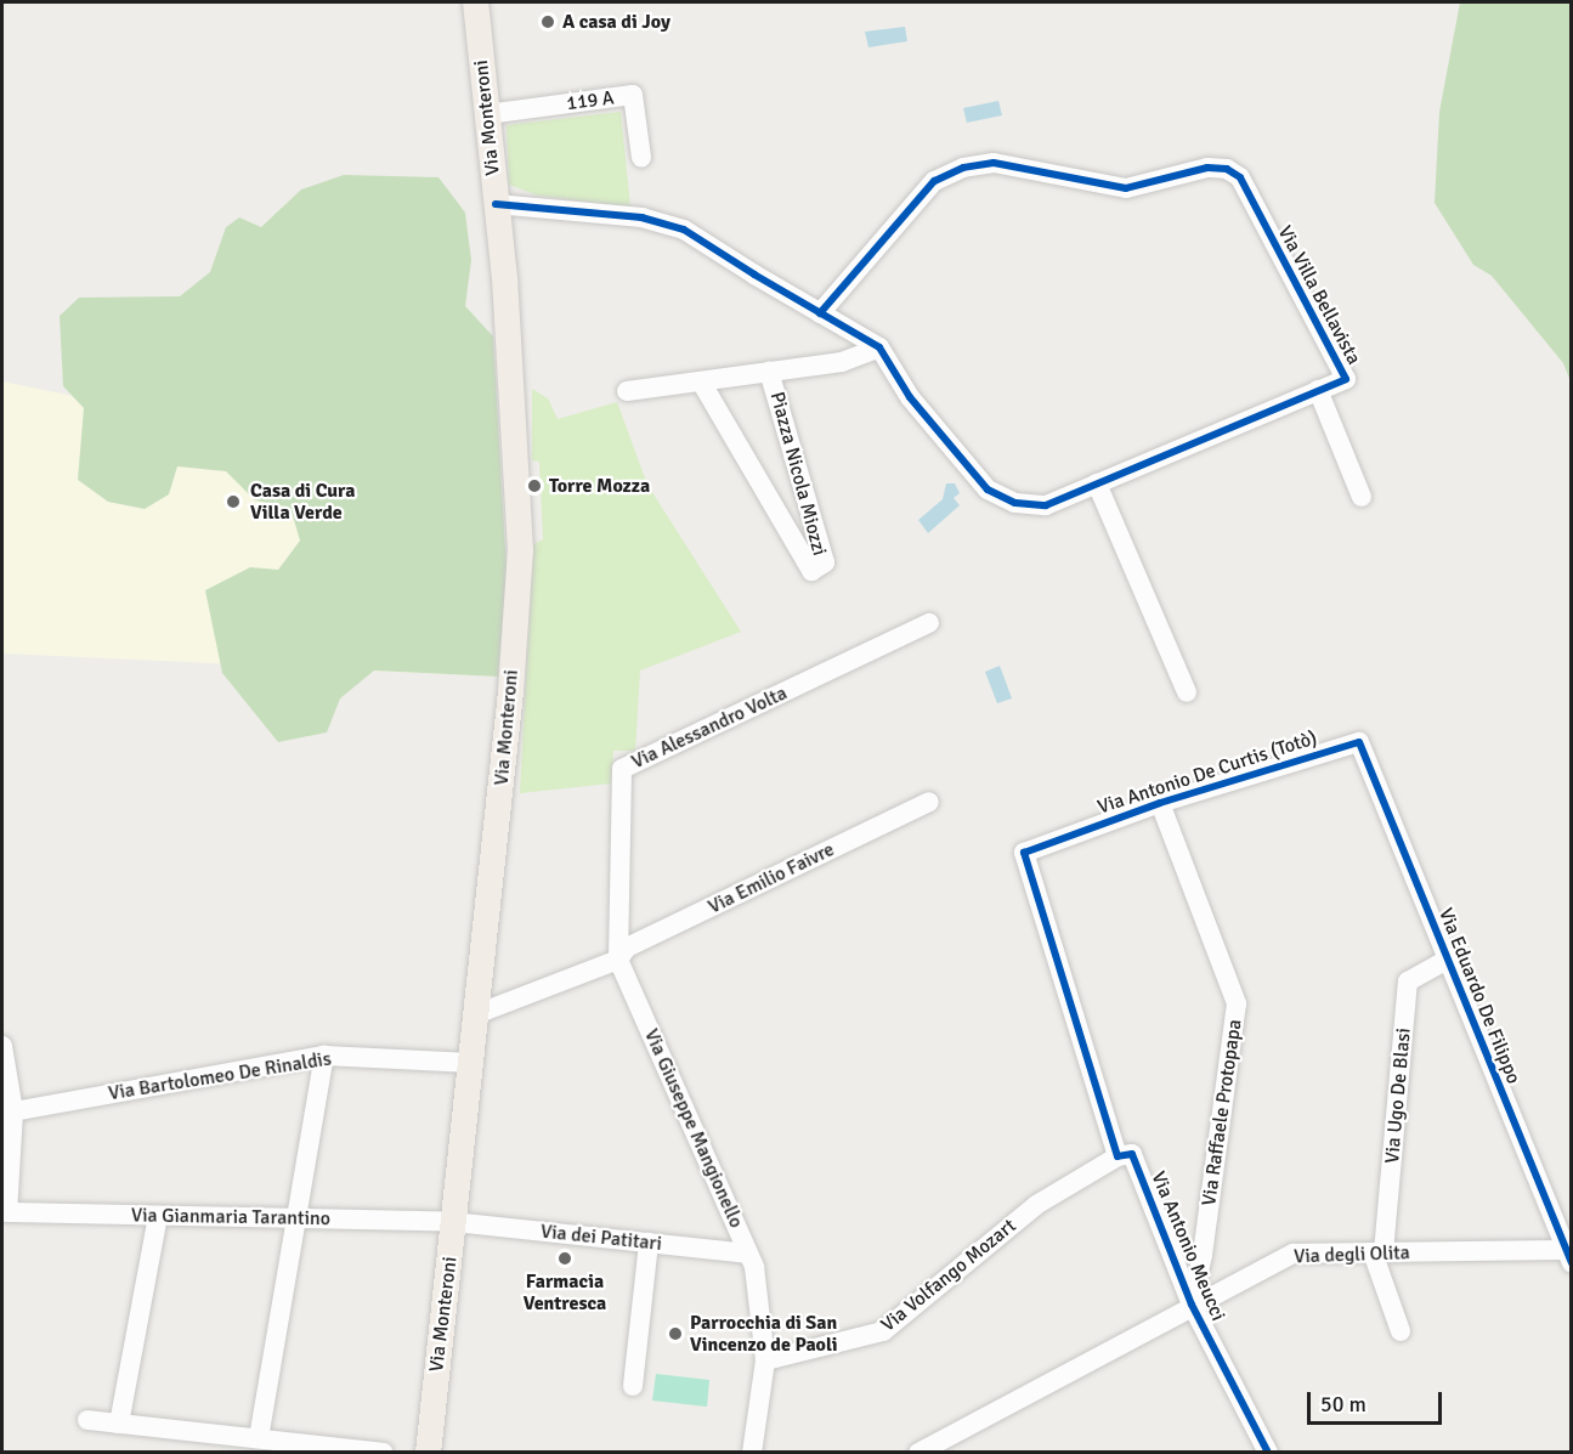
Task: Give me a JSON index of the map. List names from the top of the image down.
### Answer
{
  "streets": {
    "main road": ["Via Monteroni"],
    "street": [
      "119 A",
      "Via Villa Bellavista",
      "Piazza Nicola Miozzi",
      "Via Alessandro Volta",
      "Via Antonio De Curtis (Totò)",
      "Via Emilio Faivre",
      "Via Eduardo De Filippo",
      "Via Bartolomeo De Rinaldis",
      "Via Ugo De Blasi",
      "Via Raffaele Protopapa",
      "Via Giuseppe Mangionello",
      "Via Gianmaria Tarantino",
      "Via dei Patitari",
      "Via Antonio Meucci",
      "Via degli Olita",
      "Via Volfango Mozart"
    ]
  },
  "crossings": [
    ["119 A", "Via Monteroni"],
    ["Via Monteroni", "Via Villa Bellavista"],
    ["Via Monteroni", "Via Bartolomeo De Rinaldis"],
    ["Via Monteroni", "Via Gianmaria Tarantino"],
    ["Via Monteroni", "Via dei Patitari"],
    ["Via Villa Bellavista", "Piazza Nicola Miozzi"],
    ["Via Alessandro Volta", "Via Emilio Faivre"],
    ["Via Alessandro Volta", "Via Giuseppe Mangionello"],
    ["Via Antonio De Curtis (Totò)", "Via Eduardo De Filippo"],
    ["Via Antonio De Curtis (Totò)", "Via Raffaele Protopapa"],
    ["Via Antonio De Curtis (Totò)", "Via Antonio Meucci"],
    ["Via Antonio De Curtis (Totò)", "Via Volfango Mozart"],
    ["Via Emilio Faivre", "Via Giuseppe Mangionello"],
    ["Via Eduardo De Filippo", "Via Ugo De Blasi"],
    ["Via Eduardo De Filippo", "Via degli Olita"],
    ["Via Bartolomeo De Rinaldis", "Via Gianmaria Tarantino"],
    ["Via Ugo De Blasi", "Via degli Olita"],
    ["Via Raffaele Protopapa", "Via Antonio Meucci"],
    ["Via Raffaele Protopapa", "Via degli Olita"],
    ["Via Giuseppe Mangionello", "Via dei Patitari"],
    ["Via Giuseppe Mangionello", "Via Volfango Mozart"],
    ["Via Gianmaria Tarantino", "Via dei Patitari"],
    ["Via Antonio Meucci", "Via degli Olita"],
    ["Via Antonio Meucci", "Via Volfango Mozart"]
  ],
  "places": [
    "A casa di Joy",
    "Torre Mozza",
    "Casa di Cura Villa Verde",
    "Farmacia Ventresca",
    "Parrocchia di San Vincenzo de Paoli"
  ],
  "scale_bar": "50 m"
}
